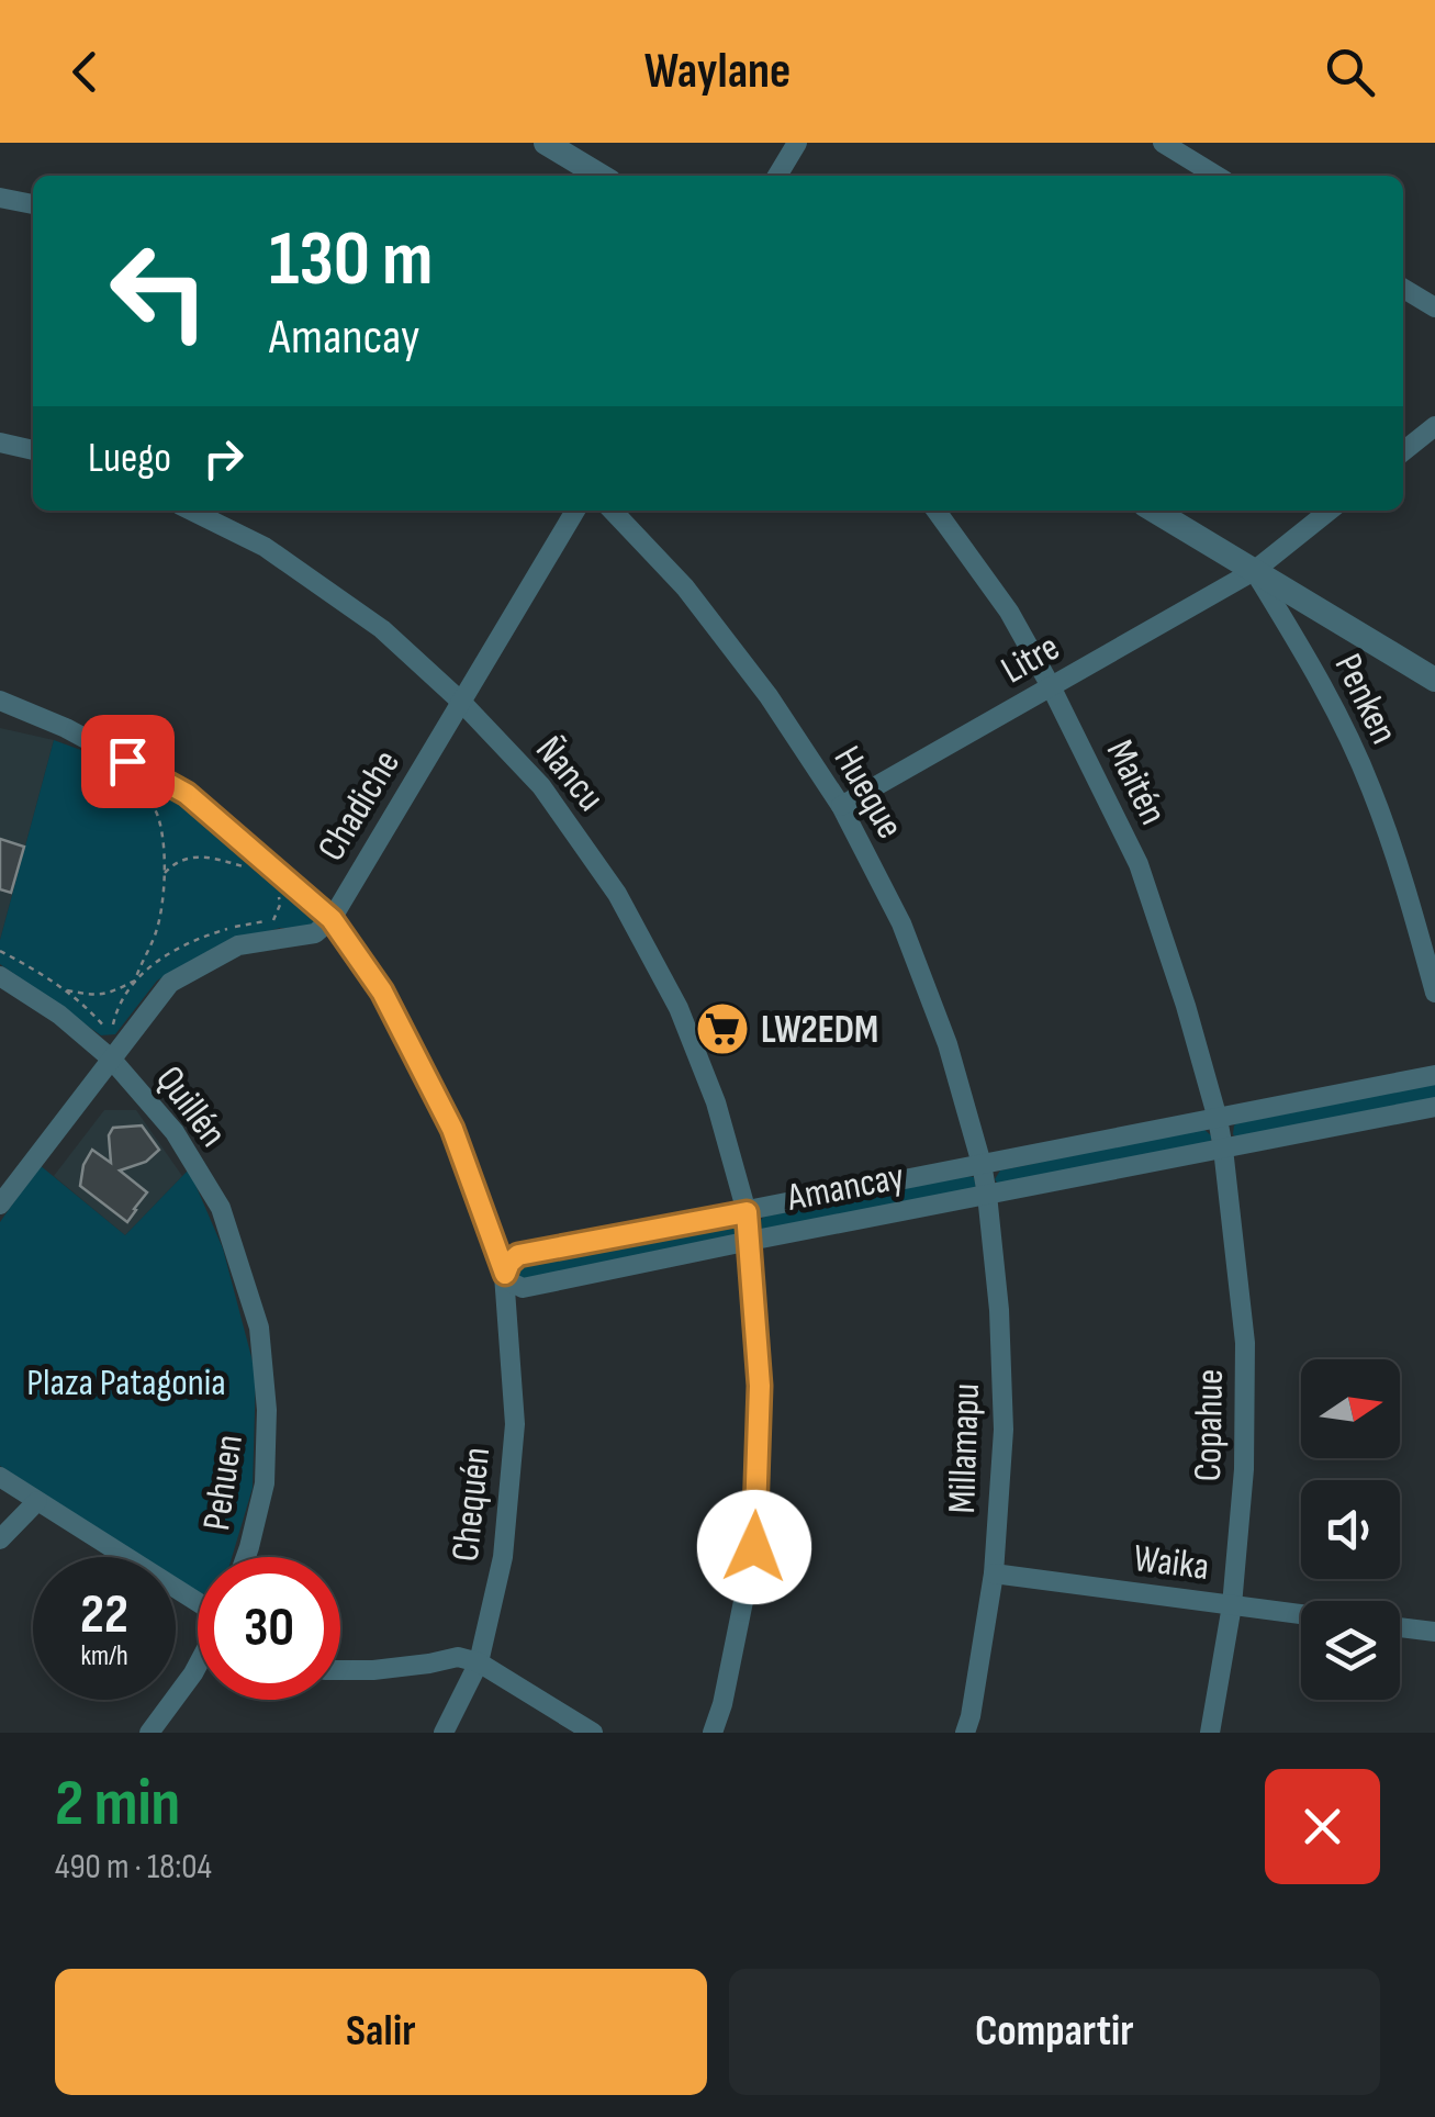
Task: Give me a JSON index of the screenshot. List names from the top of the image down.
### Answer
{
  "streets": {
    "street": [
      "Litre",
      "Penken",
      "Ñancu",
      "Maitén",
      "Hueque",
      "Chadiche",
      "Quillén",
      "Amancay",
      "Copahue",
      "Millamapu",
      "Pehuen",
      "Chequén",
      "Waika"
    ]
  },
  "crossings": [
    ["Litre", "Penken"],
    ["Litre", "Maitén"],
    ["Litre", "Hueque"],
    ["Ñancu", "Chadiche"],
    ["Ñancu", "Amancay"],
    ["Maitén", "Amancay"],
    ["Maitén", "Copahue"],
    ["Hueque", "Amancay"],
    ["Hueque", "Millamapu"],
    ["Chadiche", "Quillén"],
    ["Chadiche", "Chequén"],
    ["Quillén", "Pehuen"],
    ["Amancay", "Copahue"],
    ["Amancay", "Millamapu"],
    ["Amancay", "Chequén"],
    ["Copahue", "Waika"],
    ["Millamapu", "Waika"]
  ],
  "parks": ["Plaza Patagonia"],
  "places": {
    "supermarket": ["LW2EDM"]
  },
  "north": "right",
  "page": {
    "header": "Waylane",
    "turn": ["130 m", "Amancay"],
    "then": "Luego",
    "speed": "22 km/h",
    "limit": "30",
    "heading": ["2 min", "490 m · 18:04"],
    "buttons": ["Salir", "Compartir"]
  }
}
